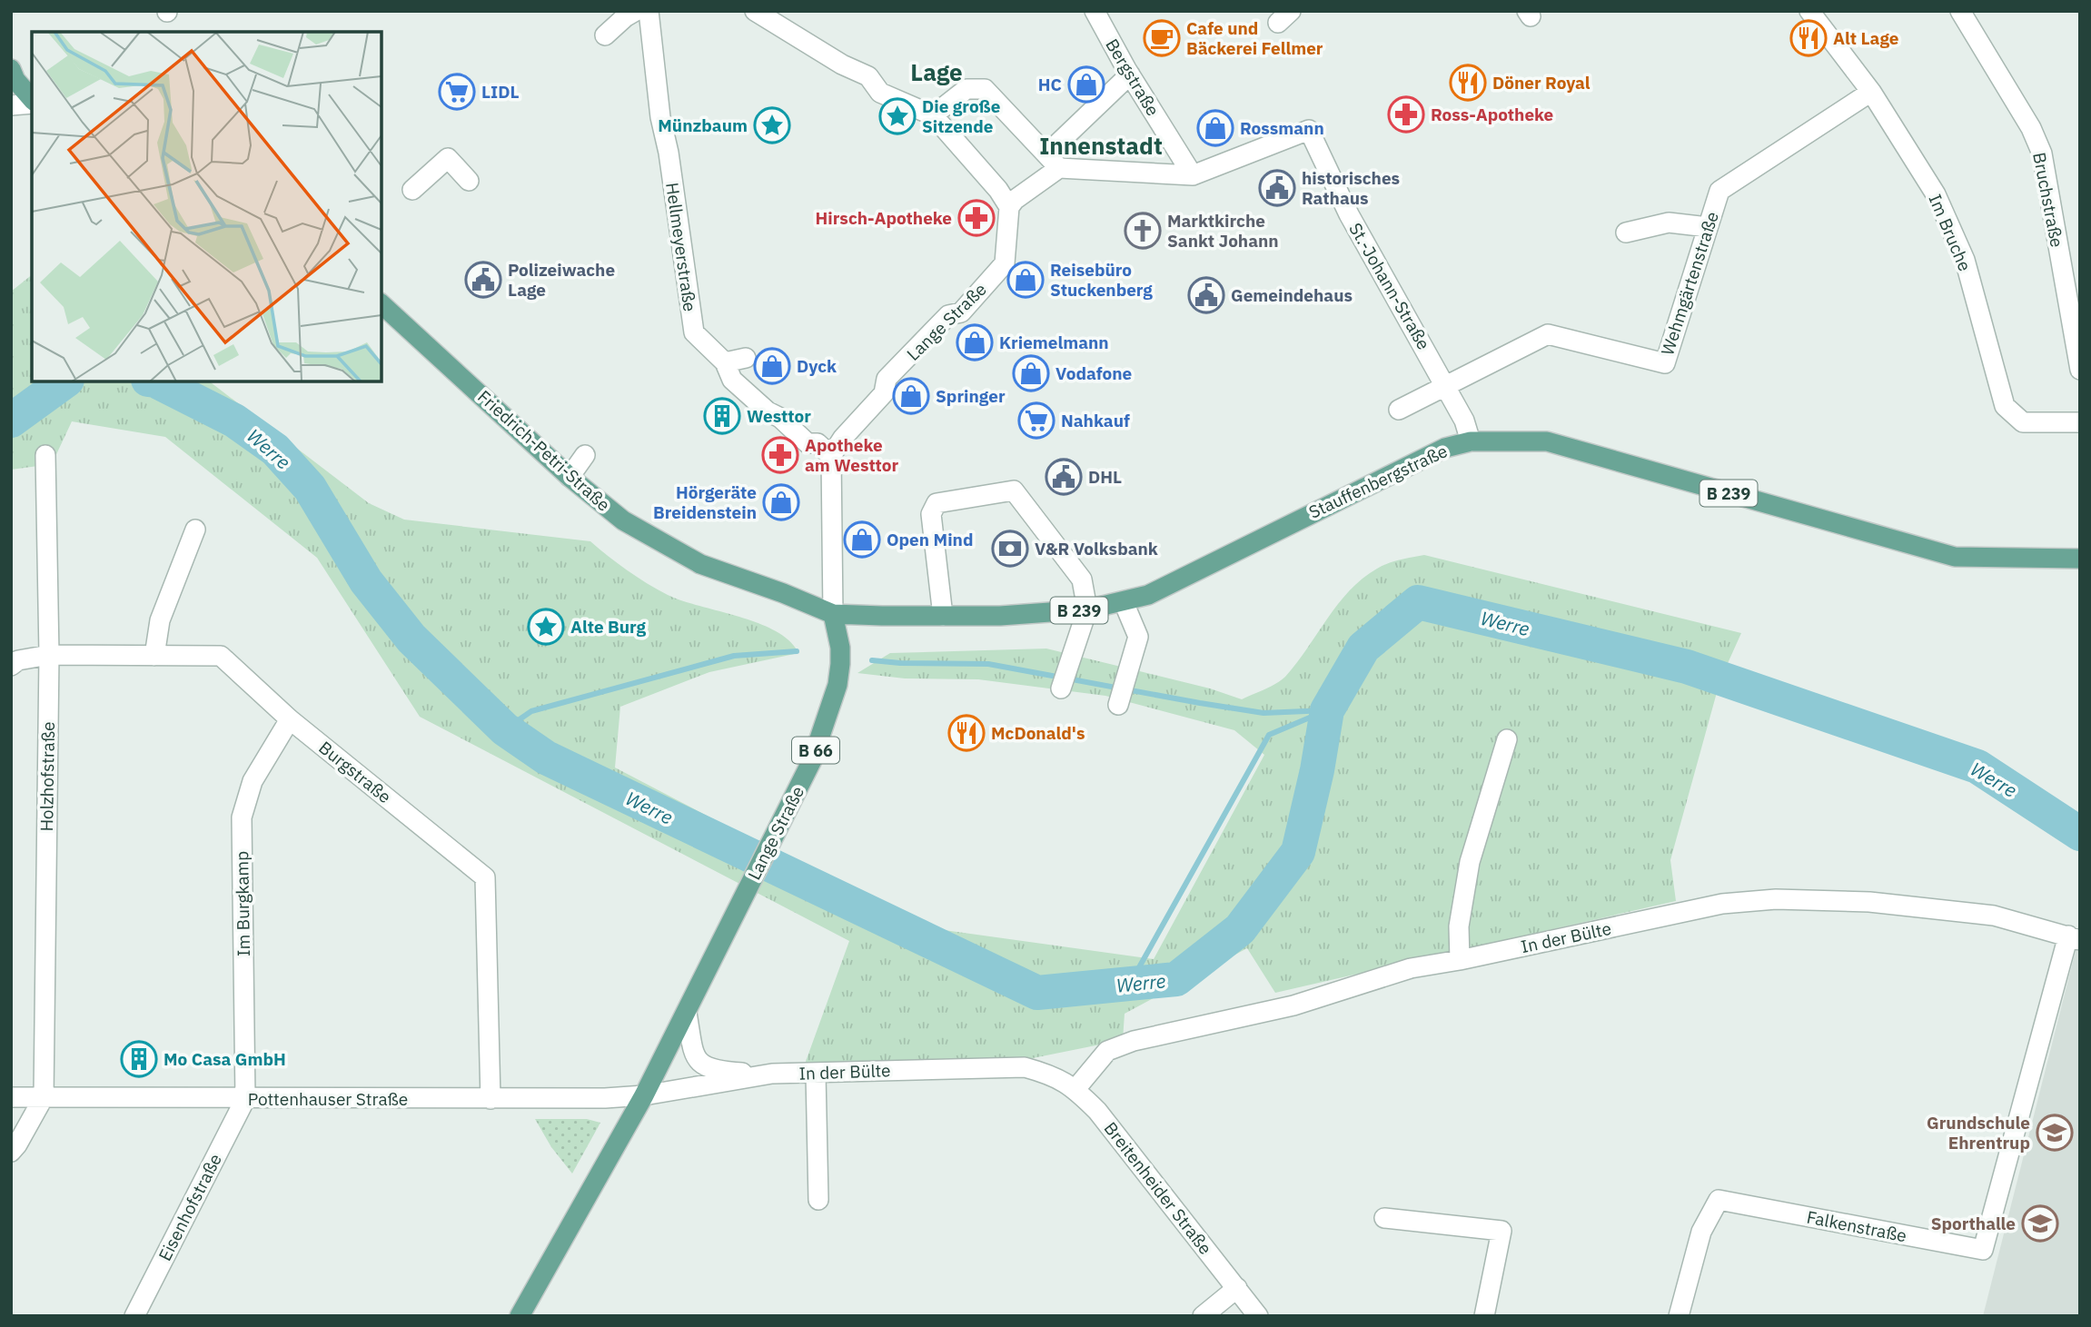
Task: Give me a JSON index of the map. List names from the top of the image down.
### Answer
{
  "streets": {
    "main road": [
      "Lange Straße",
      "Friedrich-Petri-Straße",
      "Stauffenbergstraße",
      "B 239",
      "B 66"
    ],
    "street": [
      "Bergstraße",
      "Bruchstraße",
      "Im Bruche",
      "Hellmeyerstraße",
      "Wehmgärtenstraße",
      "St.-Johann-Straße",
      "Burgstraße",
      "Holzhofstraße",
      "Im Burgkamp",
      "In der Bülte",
      "Pottenhauser Straße",
      "Breitenheider Straße",
      "Eisenhofstraße",
      "Falkenstraße"
    ]
  },
  "crossings": [
    ["Bergstraße", "St.-Johann-Straße"],
    ["Im Bruche", "Wehmgärtenstraße"],
    ["Hellmeyerstraße", "Lange Straße"],
    ["Wehmgärtenstraße", "St.-Johann-Straße"],
    ["St.-Johann-Straße", "Stauffenbergstraße"],
    ["Lange Straße", "Friedrich-Petri-Straße"],
    ["Lange Straße", "Stauffenbergstraße"],
    ["Lange Straße", "In der Bülte"],
    ["Lange Straße", "Pottenhauser Straße"],
    ["Friedrich-Petri-Straße", "Stauffenbergstraße"],
    ["Burgstraße", "Holzhofstraße"],
    ["Burgstraße", "Im Burgkamp"],
    ["Burgstraße", "Pottenhauser Straße"],
    ["Holzhofstraße", "Pottenhauser Straße"],
    ["Im Burgkamp", "Pottenhauser Straße"],
    ["Im Burgkamp", "Eisenhofstraße"],
    ["In der Bülte", "Pottenhauser Straße"],
    ["In der Bülte", "Breitenheider Straße"],
    ["In der Bülte", "Falkenstraße"],
    ["Pottenhauser Straße", "Eisenhofstraße"]
  ],
  "districts": ["Lage", "Innenstadt"],
  "water": ["Werre"],
  "places": {
    "cafe": ["Cafe und Bäckerei Fellmer"],
    "restaurant": ["Alt Lage", "Döner Royal", "McDonald's"],
    "shop": [
      "HC",
      "Rossmann",
      "Reisebüro Stuckenberg",
      "Kriemelmann",
      "Dyck",
      "Vodafone",
      "Springer",
      "Hörgeräte Breidenstein",
      "Open Mind"
    ],
    "supermarket": ["LIDL", "Nahkauf"],
    "pharmacy": ["Ross-Apotheke", "Hirsch-Apotheke", "Apotheke am Westtor"],
    "place": ["Die große Sitzende", "Münzbaum", "Alte Burg"],
    "public building": [
      "historisches Rathaus",
      "Polizeiwache Lage",
      "Gemeindehaus",
      "DHL"
    ],
    "church": ["Marktkirche Sankt Johann"],
    "building": ["Westtor", "Mo Casa GmbH"],
    "bank": ["V&R Volksbank"],
    "school or university": ["Grundschule Ehrentrup", "Sporthalle"]
  }
}
